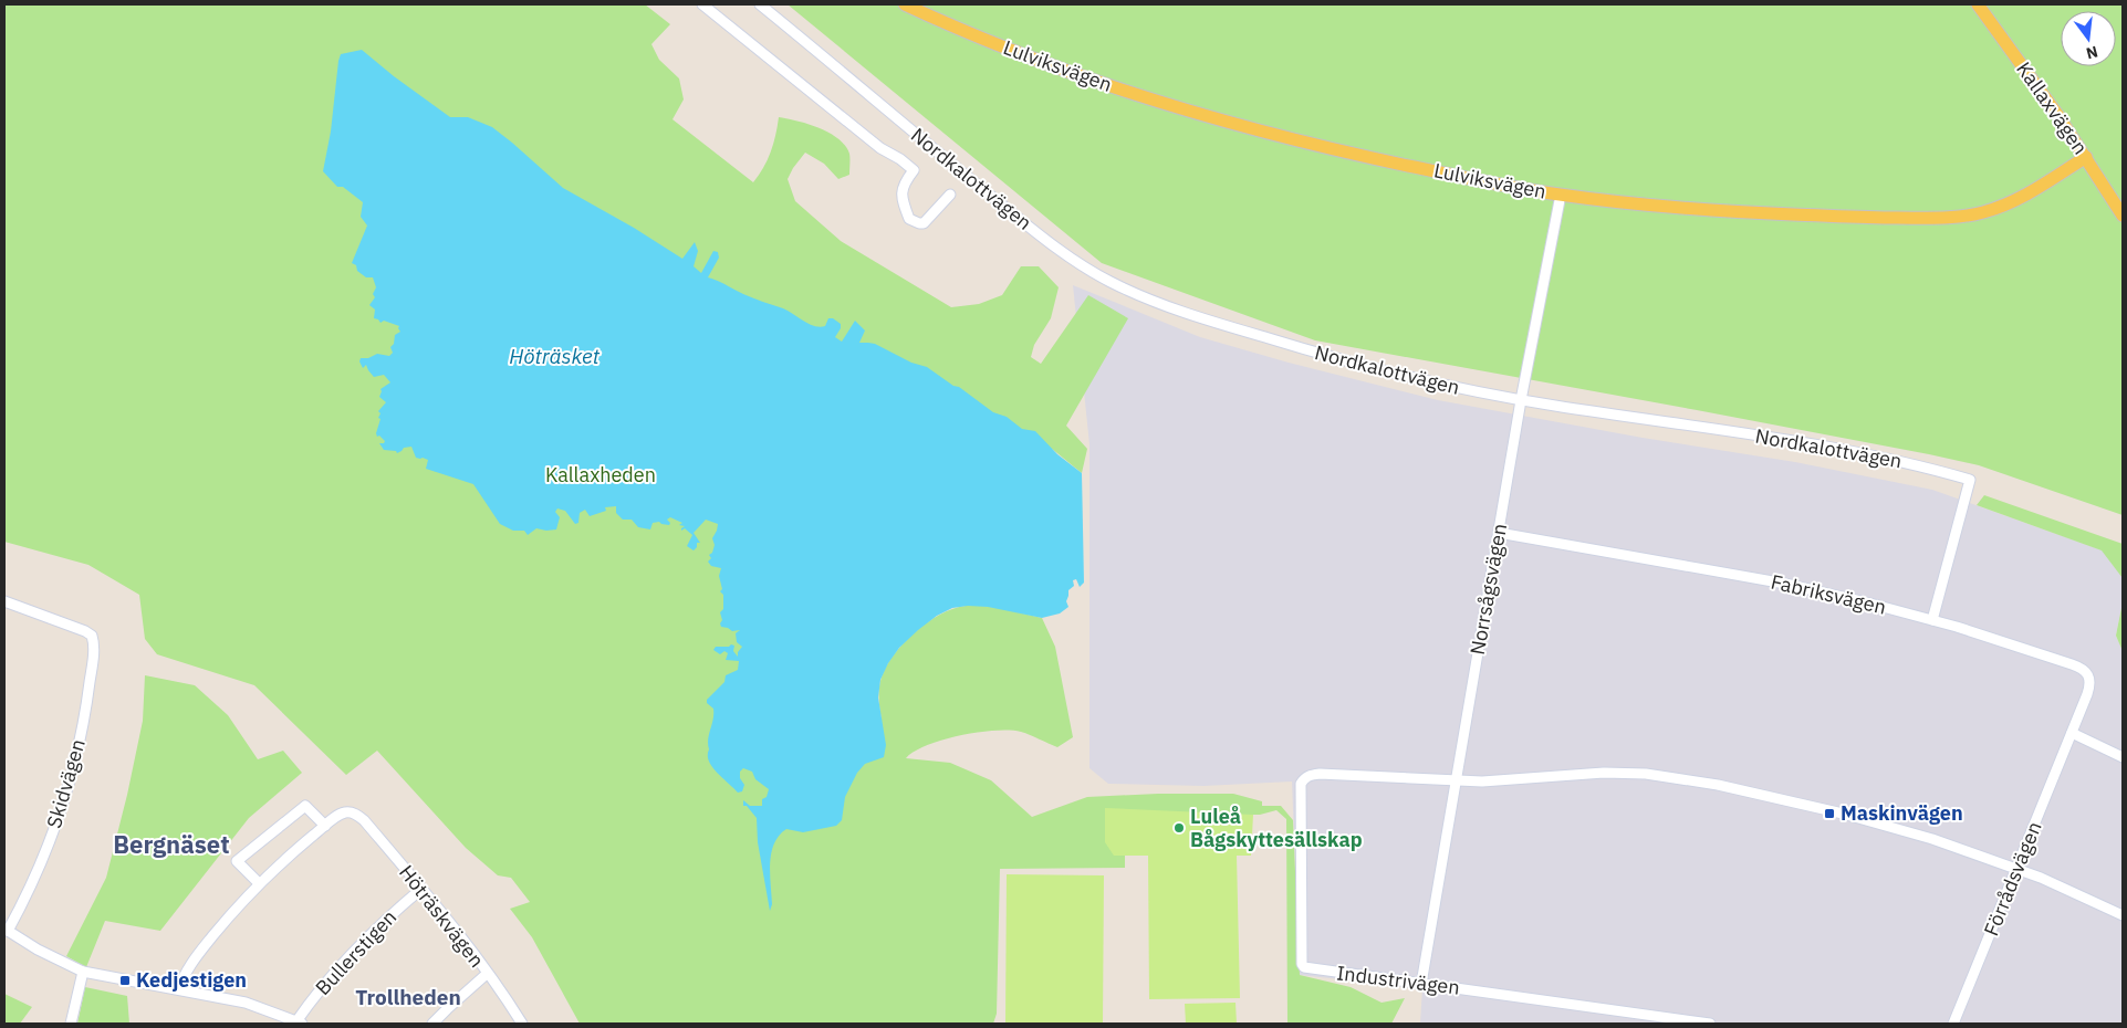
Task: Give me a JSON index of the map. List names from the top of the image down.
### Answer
{
  "streets": {
    "main road": ["Lulviksvägen", "Kallaxvägen"],
    "street": [
      "Nordkalottvägen",
      "Norrsågsvägen",
      "Fabriksvägen",
      "Skidvägen",
      "Förrådsvägen",
      "Höträskvägen",
      "Bullerstigen",
      "Industrivägen"
    ]
  },
  "crossings": [
    ["Lulviksvägen", "Kallaxvägen"],
    ["Lulviksvägen", "Norrsågsvägen"],
    ["Nordkalottvägen", "Norrsågsvägen"],
    ["Nordkalottvägen", "Fabriksvägen"],
    ["Norrsågsvägen", "Fabriksvägen"],
    ["Norrsågsvägen", "Industrivägen"],
    ["Fabriksvägen", "Förrådsvägen"],
    ["Höträskvägen", "Bullerstigen"]
  ],
  "districts": ["Bergnäset", "Trollheden"],
  "water": ["Höträsket"],
  "parks": ["Kallaxheden"],
  "places": {
    "transit": ["Maskinvägen", "Kedjestigen"],
    "other": ["Luleå Bågskyttesällskap"]
  },
  "north": "bottom"
}
